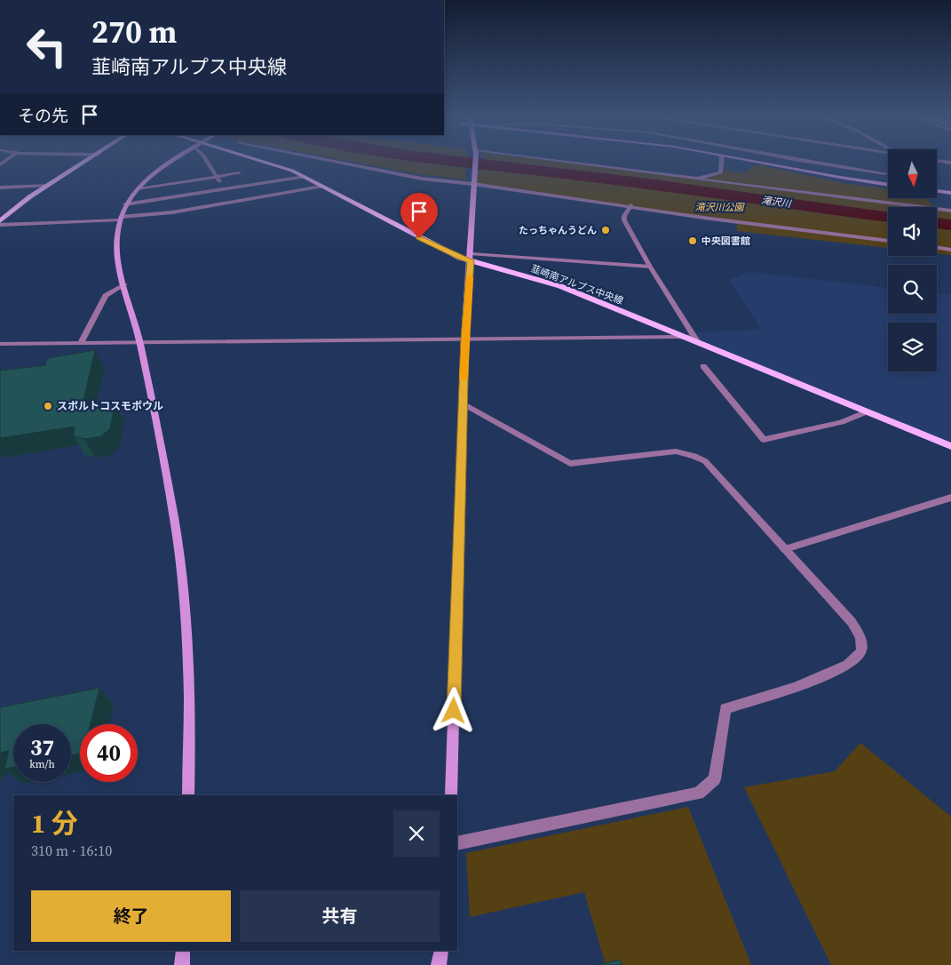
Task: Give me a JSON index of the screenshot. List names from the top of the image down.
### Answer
{
  "streets": {
    "main road": ["韮崎南アルプス中央線"]
  },
  "water": ["滝沢川"],
  "parks": ["滝沢川公園"],
  "places": ["たっちゃんうどん", "中央図書館", "スポルトコスモボウル"],
  "north": "bottom",
  "page": {
    "turn": ["270 m", "韮崎南アルプス中央線"],
    "then": "その先",
    "speed": "37 km/h",
    "limit": "40",
    "heading": ["1 分", "310 m · 16:10"],
    "buttons": ["終了", "共有"]
  }
}
